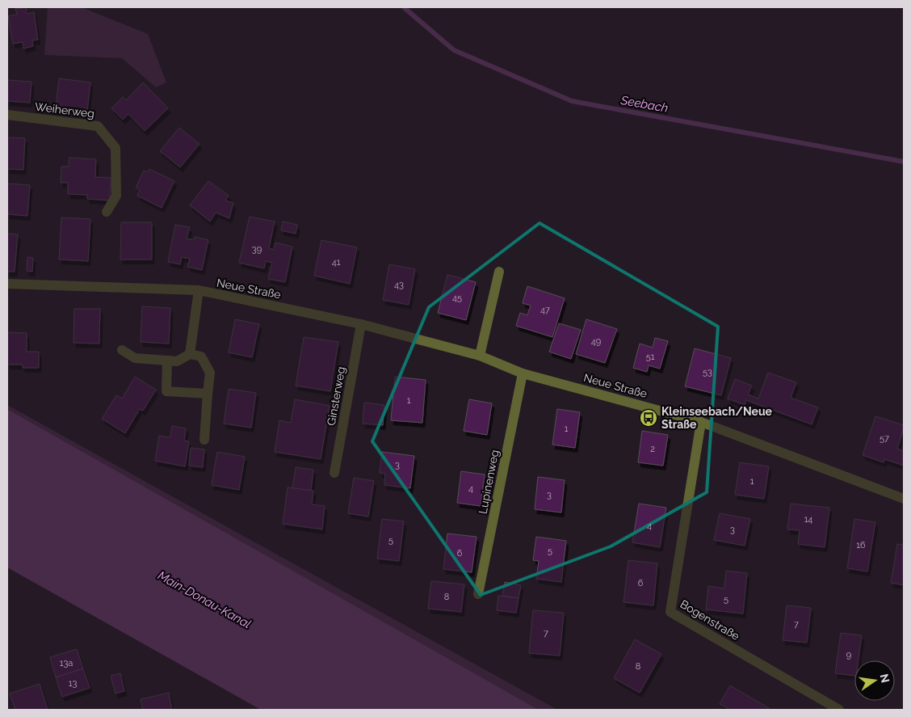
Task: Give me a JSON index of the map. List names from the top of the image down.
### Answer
{
  "streets": {
    "street": [
      "Weiherweg",
      "Neue Straße",
      "Ginsterweg",
      "Lupinenweg",
      "Bogenstraße"
    ]
  },
  "crossings": [
    ["Neue Straße", "Ginsterweg"],
    ["Neue Straße", "Lupinenweg"],
    ["Neue Straße", "Bogenstraße"]
  ],
  "water": ["Seebach", "Main-Donau-Kanal"],
  "places": {
    "bus stop": ["Kleinseebach/Neue Straße"]
  },
  "house_numbers": [
    "39",
    "41",
    "43",
    "45",
    "47",
    "49",
    "51",
    "53",
    "1",
    "1",
    "57",
    "2",
    "3",
    "1",
    "4",
    "3",
    "14",
    "4",
    "3",
    "5",
    "16",
    "5",
    "6",
    "6",
    "8",
    "5",
    "7",
    "7",
    "9",
    "13a",
    "8",
    "13"
  ],
  "north": "right"
}
